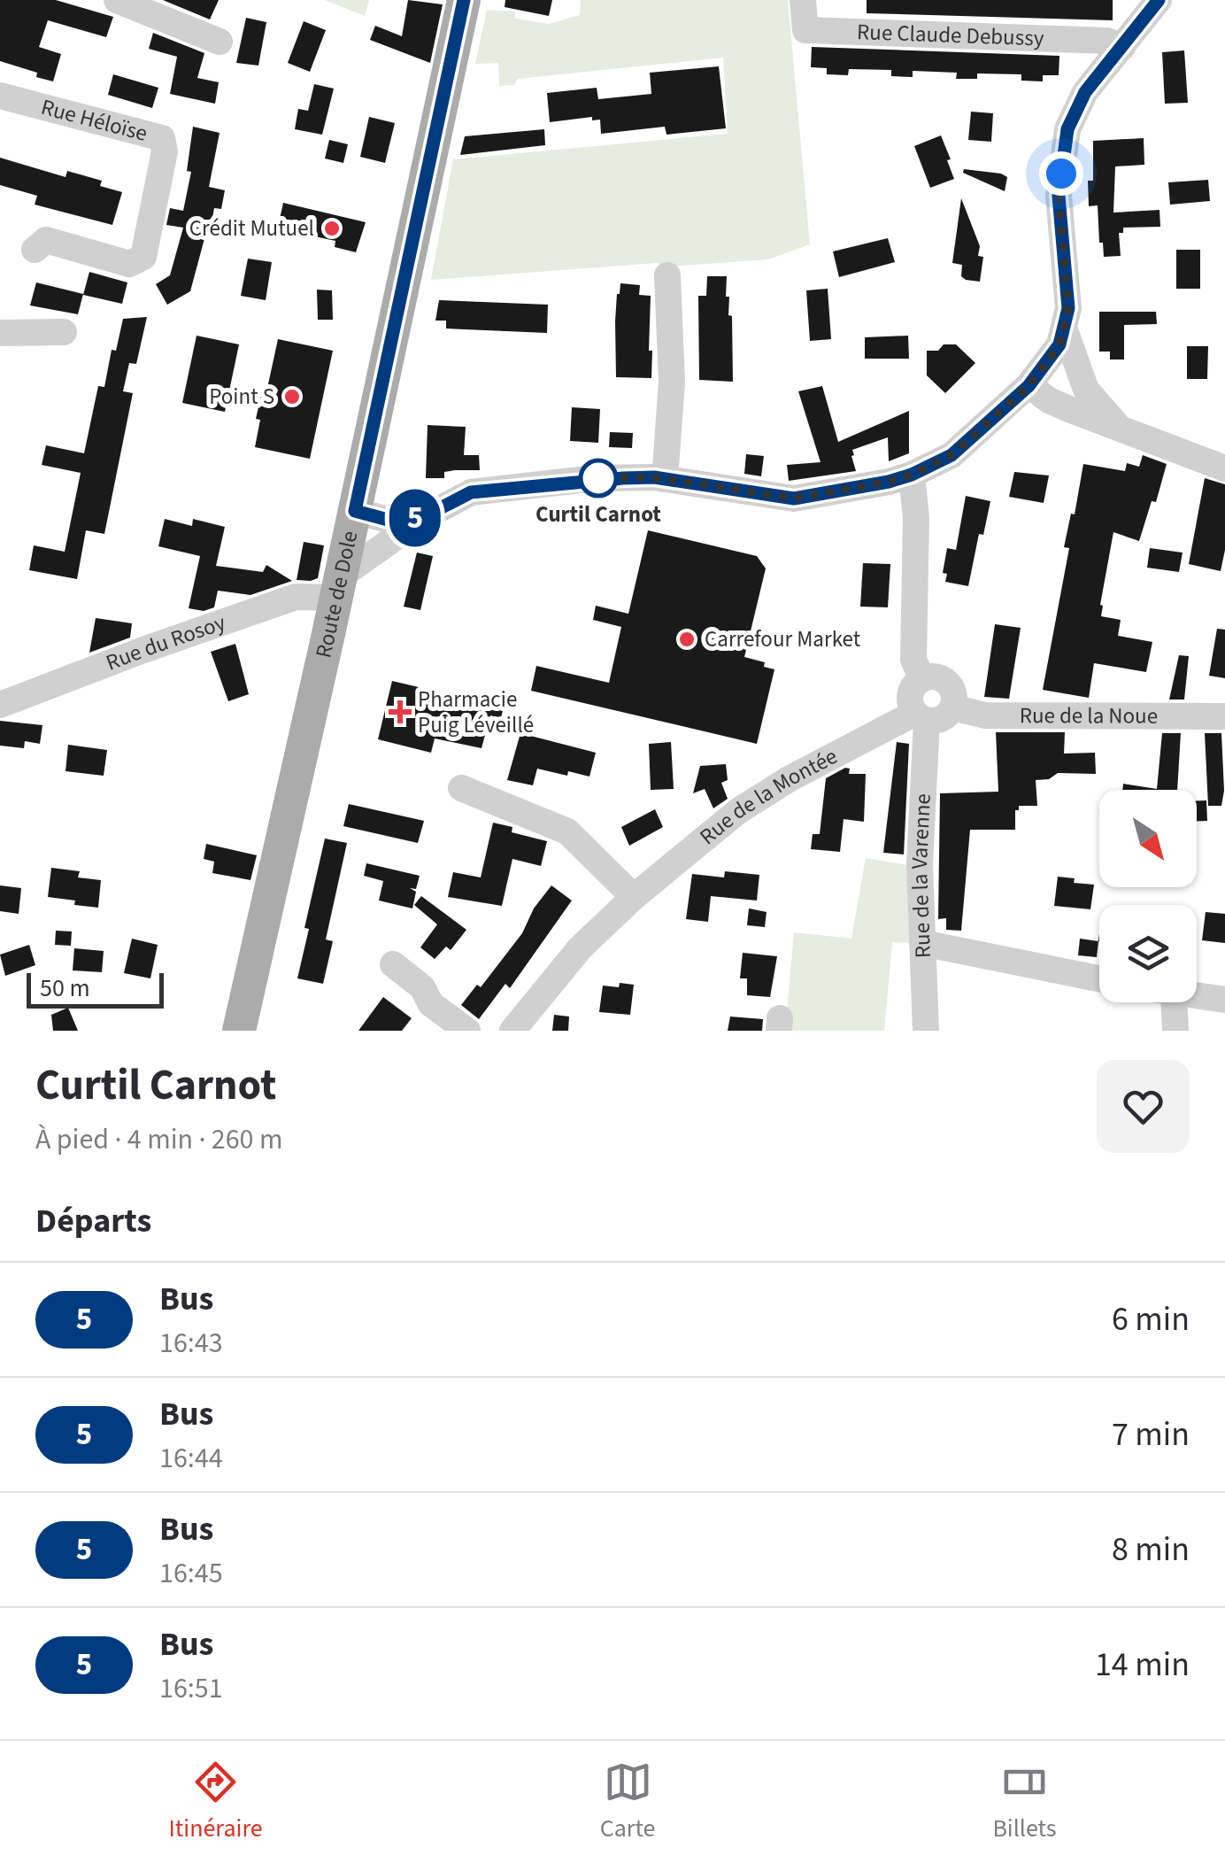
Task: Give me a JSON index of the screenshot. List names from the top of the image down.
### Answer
{
  "streets": {
    "main road": ["Route de Dole"],
    "street": [
      "Rue Claude Debussy",
      "Rue Héloïse",
      "Rue du Rosoy",
      "Rue de la Noue",
      "Rue de la Montée",
      "Rue de la Varenne"
    ]
  },
  "crossings": [
    ["Route de Dole", "Rue du Rosoy"],
    ["Rue de la Noue", "Rue de la Montée"],
    ["Rue de la Noue", "Rue de la Varenne"],
    ["Rue de la Montée", "Rue de la Varenne"]
  ],
  "places": {
    "other": [
      "Crédit Mutuel",
      "Point S",
      "Curtil Carnot",
      "Carrefour Market"
    ],
    "health": ["Pharmacie Puig Léveillé"]
  },
  "lines": ["bus line 5"],
  "scale_bar": "50 m",
  "north": "bottom right",
  "page": {
    "on_map": "5",
    "scale": "50 m",
    "heading": [
      ["Curtil Carnot", "À pied · 4 min · 260 m"],
      "Départs"
    ],
    "list": [
      {
        "mark": "5",
        "name": "Bus",
        "note": "16:43",
        "value": "6 min"
      },
      {
        "mark": "5",
        "name": "Bus",
        "note": "16:44",
        "value": "7 min"
      },
      {
        "mark": "5",
        "name": "Bus",
        "note": "16:45",
        "value": "8 min"
      },
      {
        "mark": "5",
        "name": "Bus",
        "note": "16:51",
        "value": "14 min"
      }
    ],
    "tabs": ["Itinéraire", "Carte", "Billets"]
  }
}
